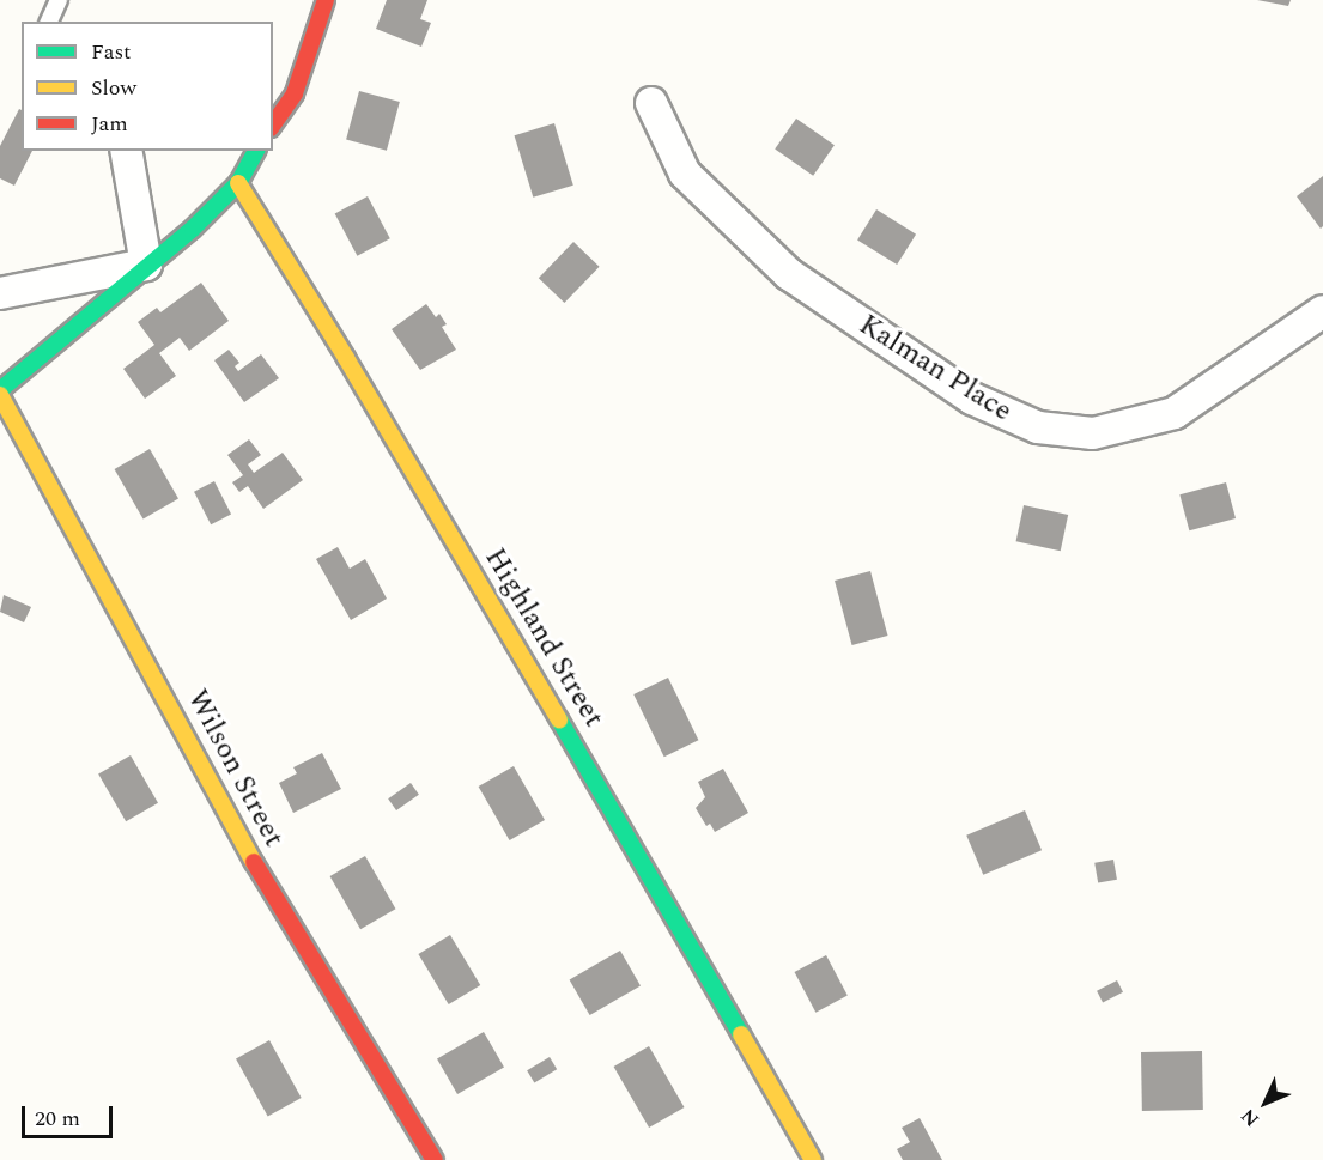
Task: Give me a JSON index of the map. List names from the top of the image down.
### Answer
{
  "streets": {
    "street": ["Kalman Place", "Highland Street", "Wilson Street"]
  },
  "legend": ["Fast", "Slow", "Jam"],
  "scale_bar": "20 m",
  "north": "bottom left"
}
